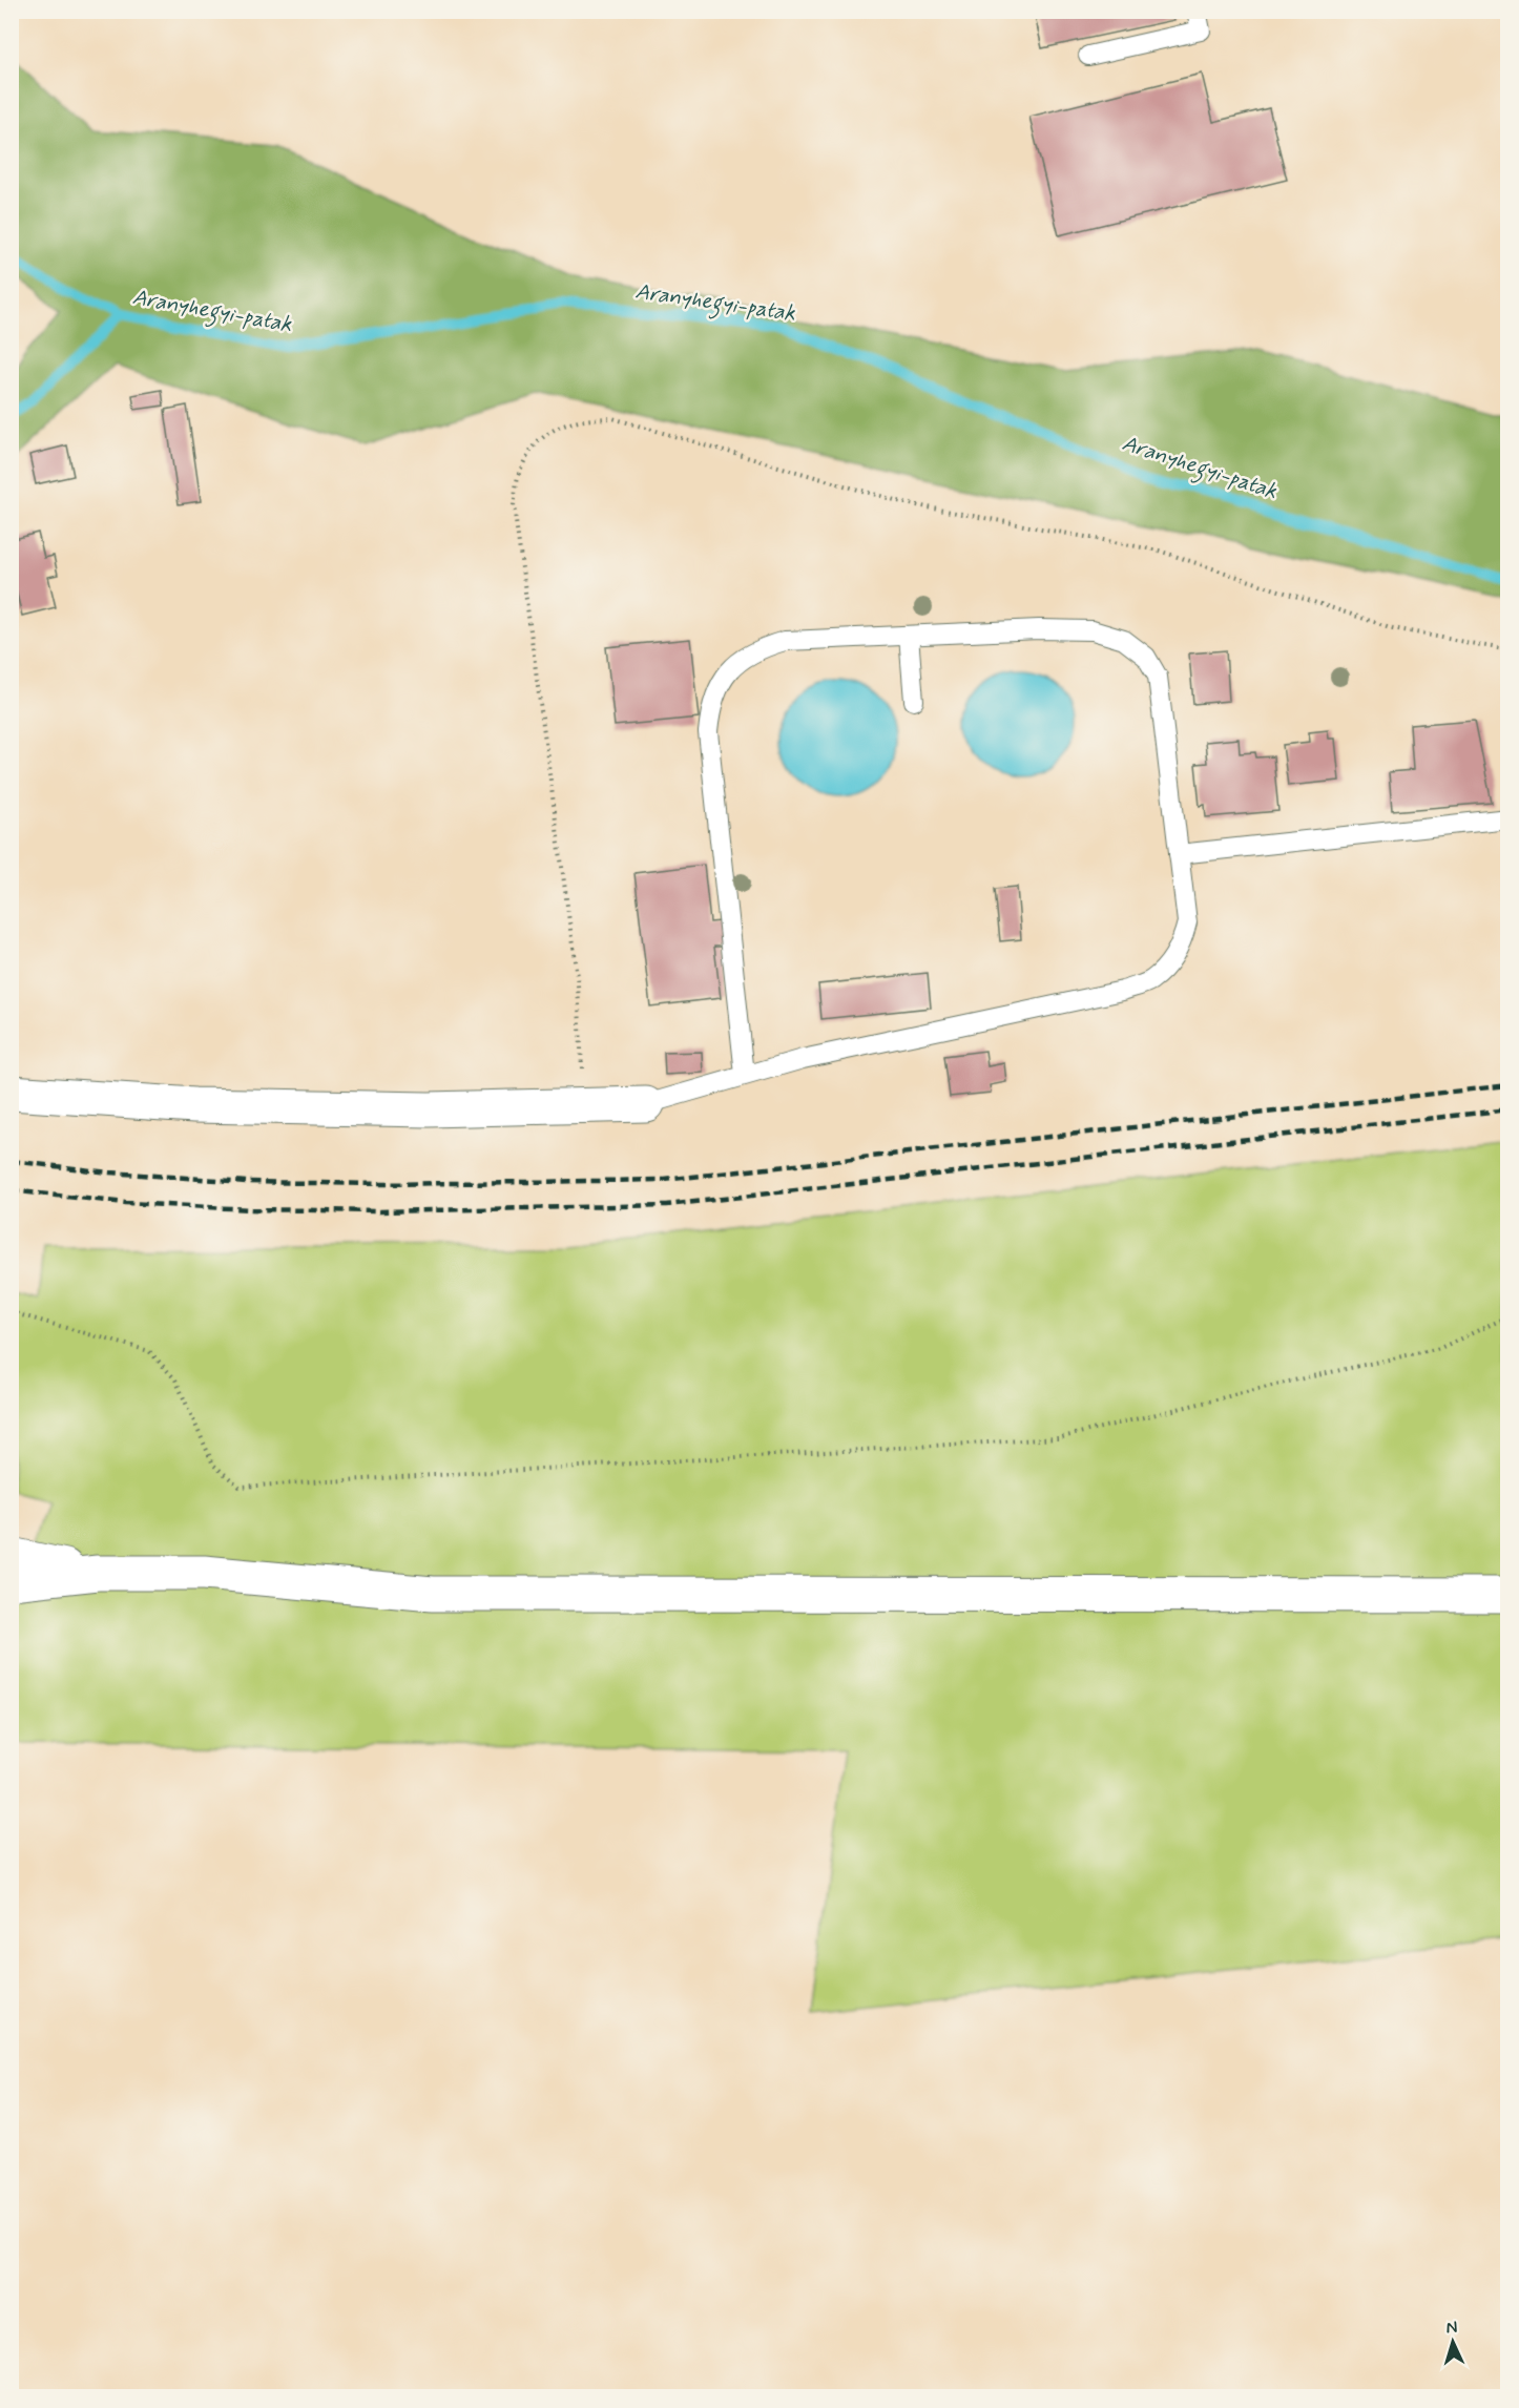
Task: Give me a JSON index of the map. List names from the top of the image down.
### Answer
{
  "water": ["Aranyhegyi-patak"],
  "north": "top"
}
